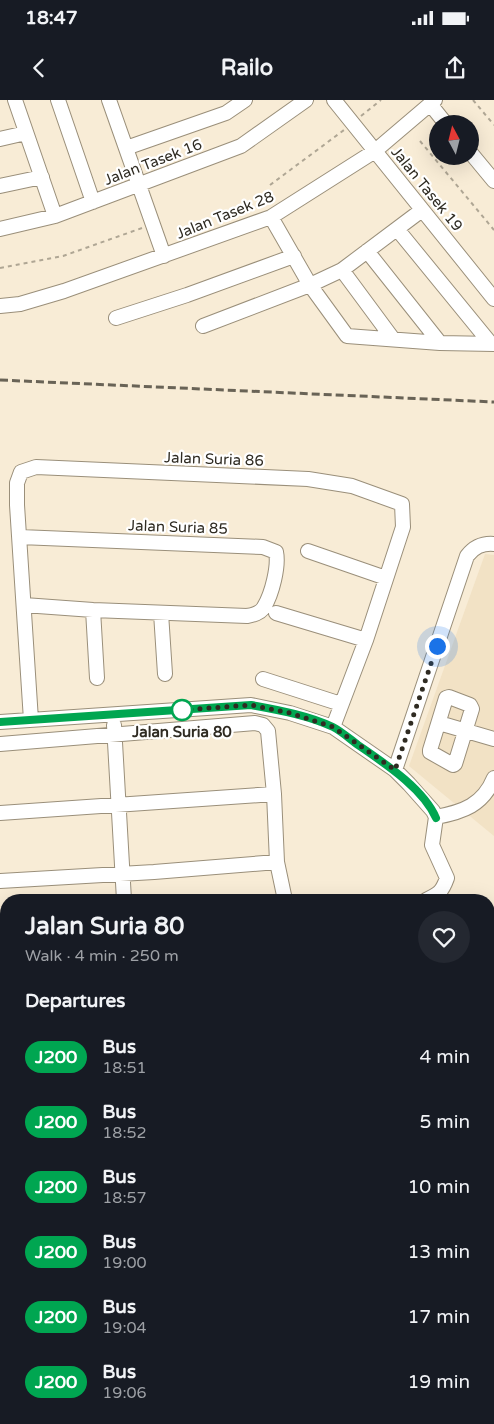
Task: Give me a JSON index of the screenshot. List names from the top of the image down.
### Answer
{
  "streets": {
    "street": [
      "Jalan Tasek 16",
      "Jalan Tasek 19",
      "Jalan Tasek 28",
      "Jalan Suria 86",
      "Jalan Suria 85"
    ]
  },
  "crossings": [
    ["Jalan Tasek 19", "Jalan Tasek 28"],
    ["Jalan Suria 86", "Jalan Suria 85"]
  ],
  "places": ["Jalan Suria 80"],
  "lines": ["bus line J200"],
  "north": "top",
  "page": {
    "status": "18:47",
    "header": "Railo",
    "heading": [
      ["Jalan Suria 80", "Walk · 4 min · 250 m"],
      "Departures"
    ],
    "list": [
      {
        "mark": "J200",
        "name": "Bus",
        "note": "18:51",
        "value": "4 min"
      },
      {
        "mark": "J200",
        "name": "Bus",
        "note": "18:52",
        "value": "5 min"
      },
      {
        "mark": "J200",
        "name": "Bus",
        "note": "18:57",
        "value": "10 min"
      },
      {
        "mark": "J200",
        "name": "Bus",
        "note": "19:00",
        "value": "13 min"
      },
      {
        "mark": "J200",
        "name": "Bus",
        "note": "19:04",
        "value": "17 min"
      },
      {
        "mark": "J200",
        "name": "Bus",
        "note": "19:06",
        "value": "19 min"
      }
    ]
  }
}
